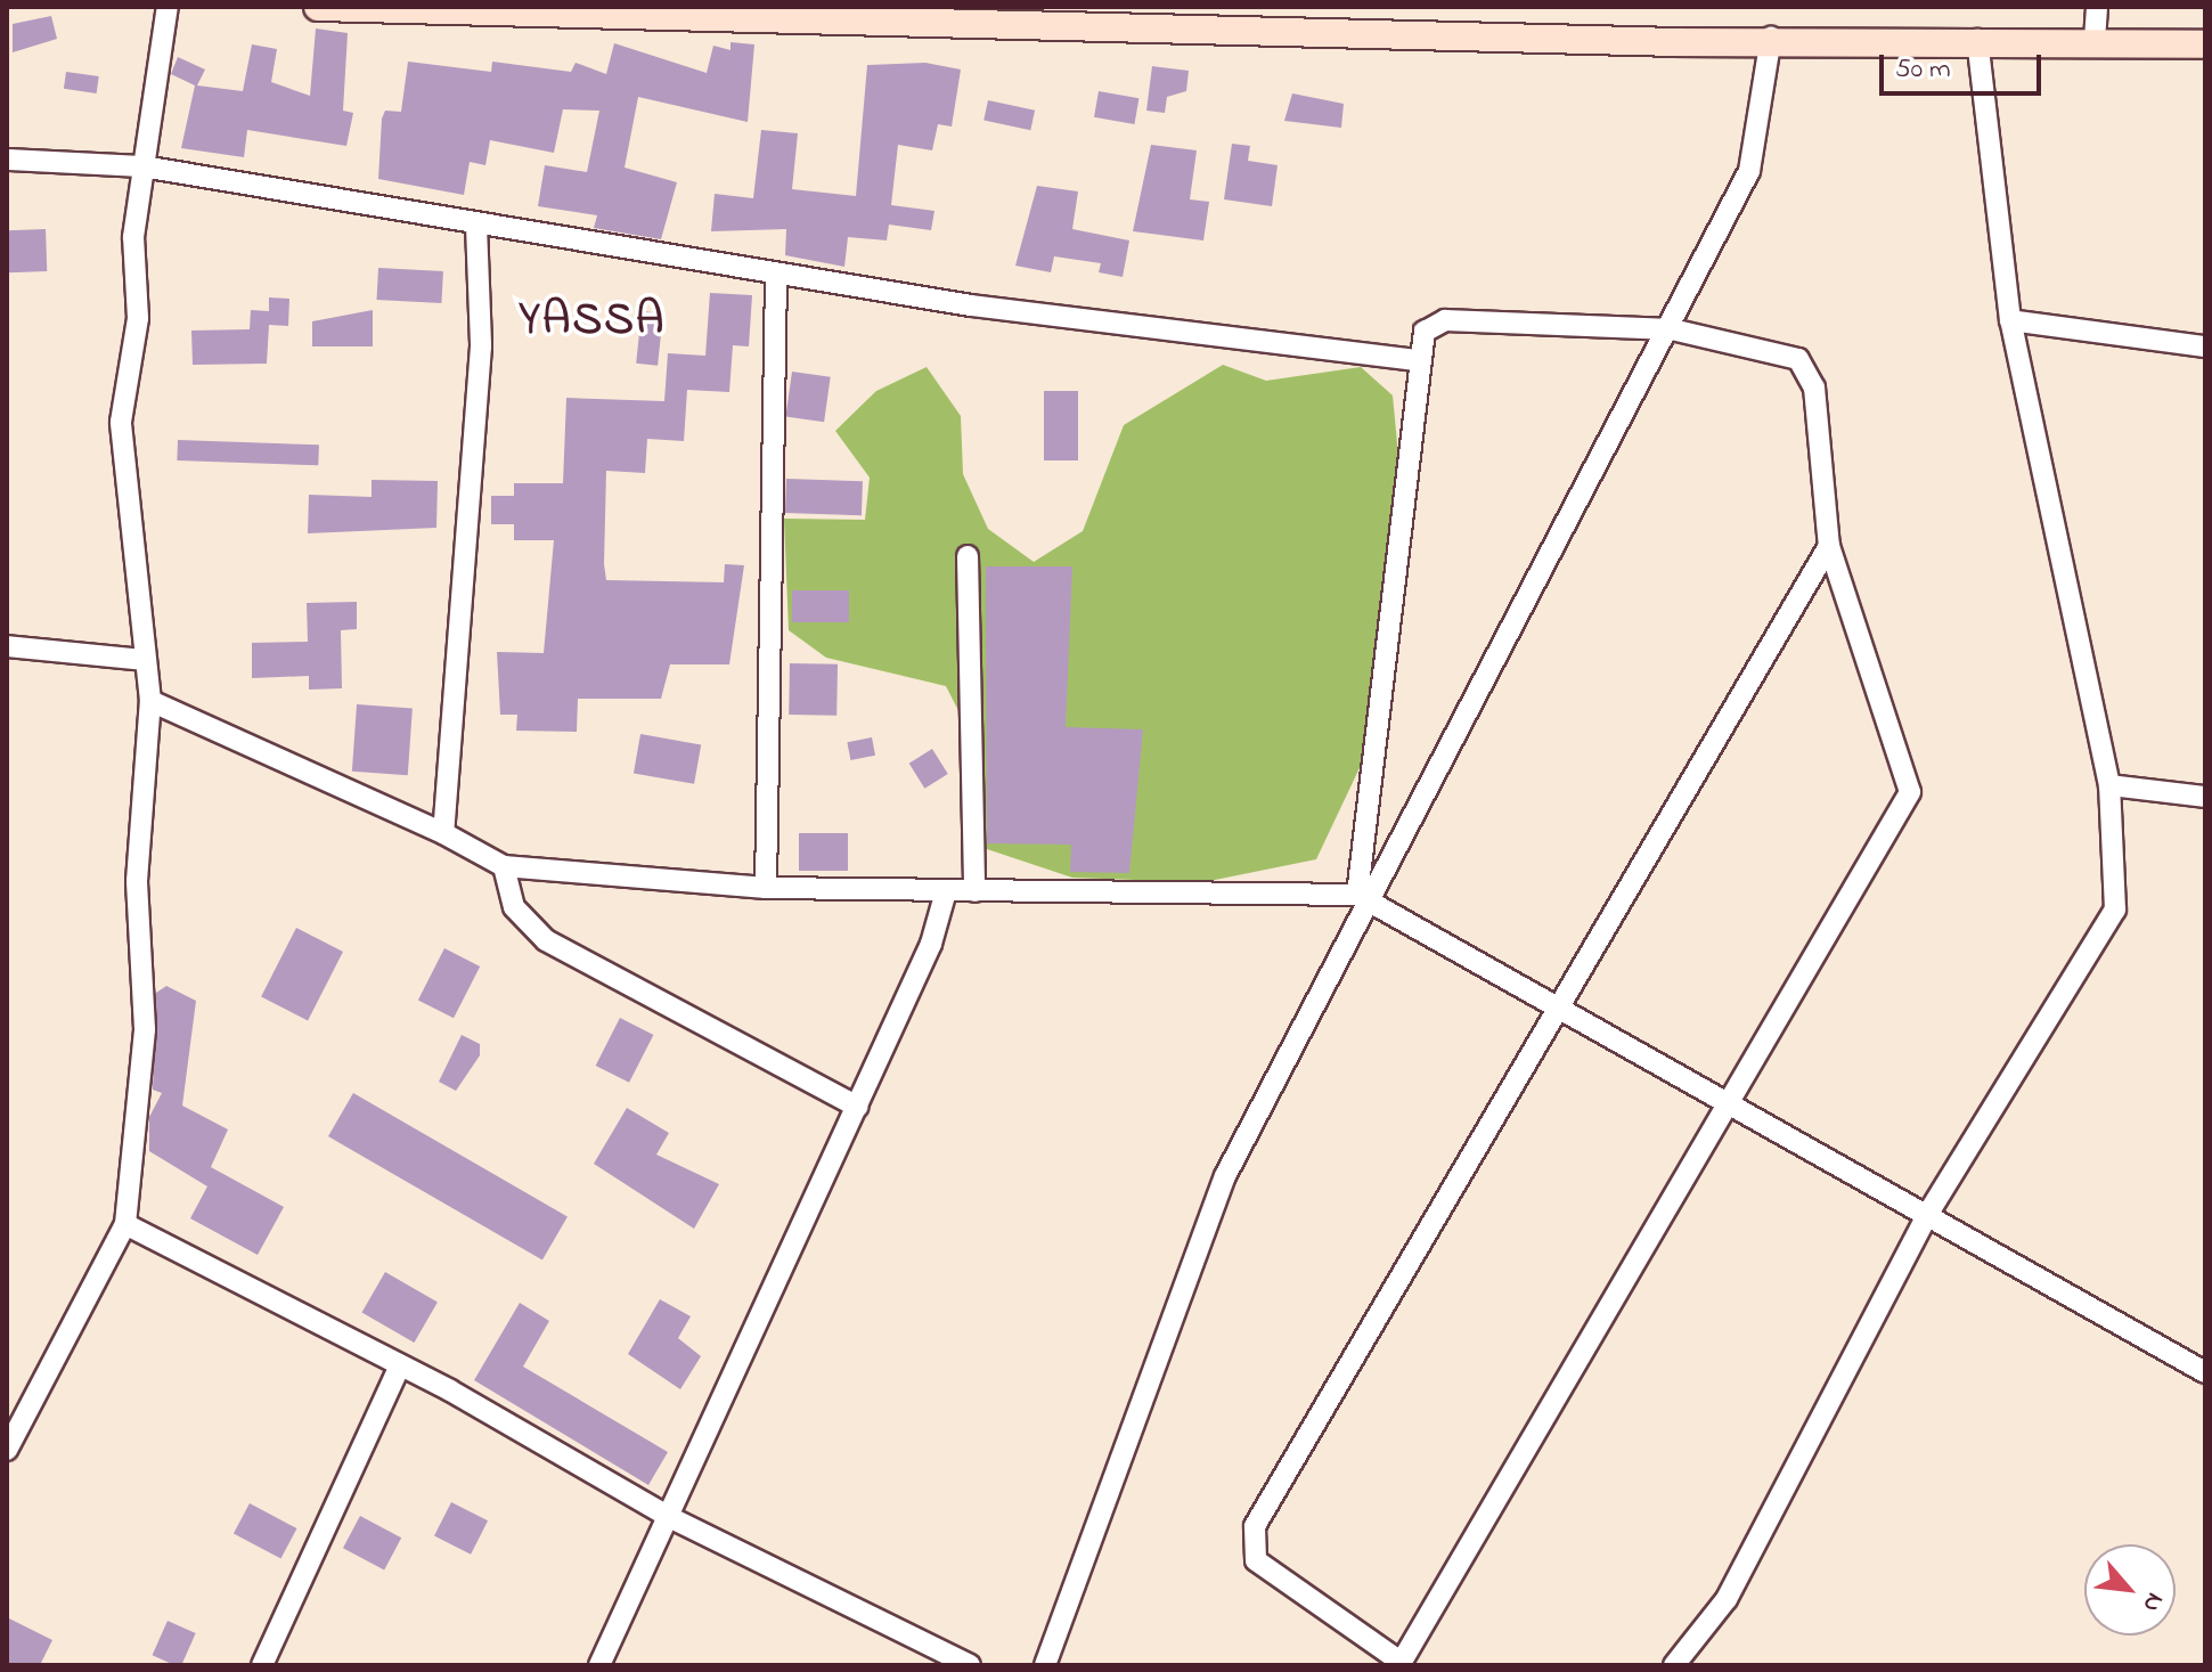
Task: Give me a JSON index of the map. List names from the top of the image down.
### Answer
{
  "districts": ["YASSA"],
  "scale_bar": "50 m",
  "north": "bottom right"
}
